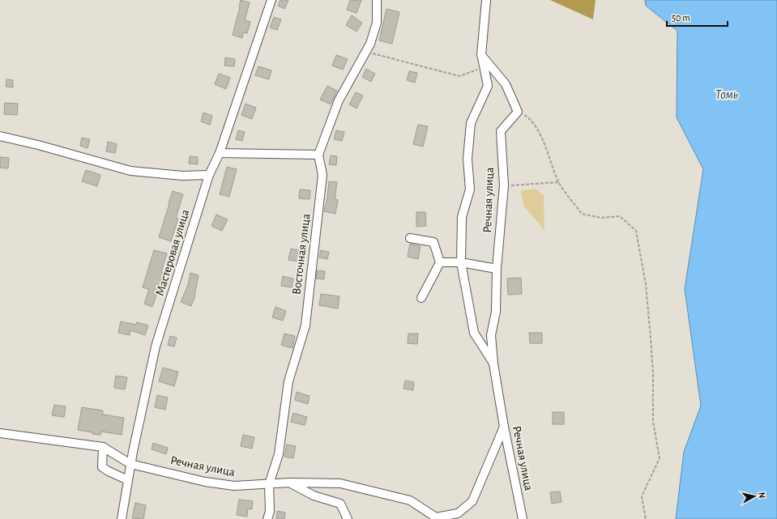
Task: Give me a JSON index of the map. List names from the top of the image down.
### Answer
{
  "streets": {
    "street": ["Речная улица", "Мастеровая улица", "Восточная улица"]
  },
  "crossings": [
    ["Речная улица", "Мастеровая улица"],
    ["Речная улица", "Восточная улица"]
  ],
  "water": ["Томь"],
  "scale_bar": "50 m",
  "north": "right"
}
